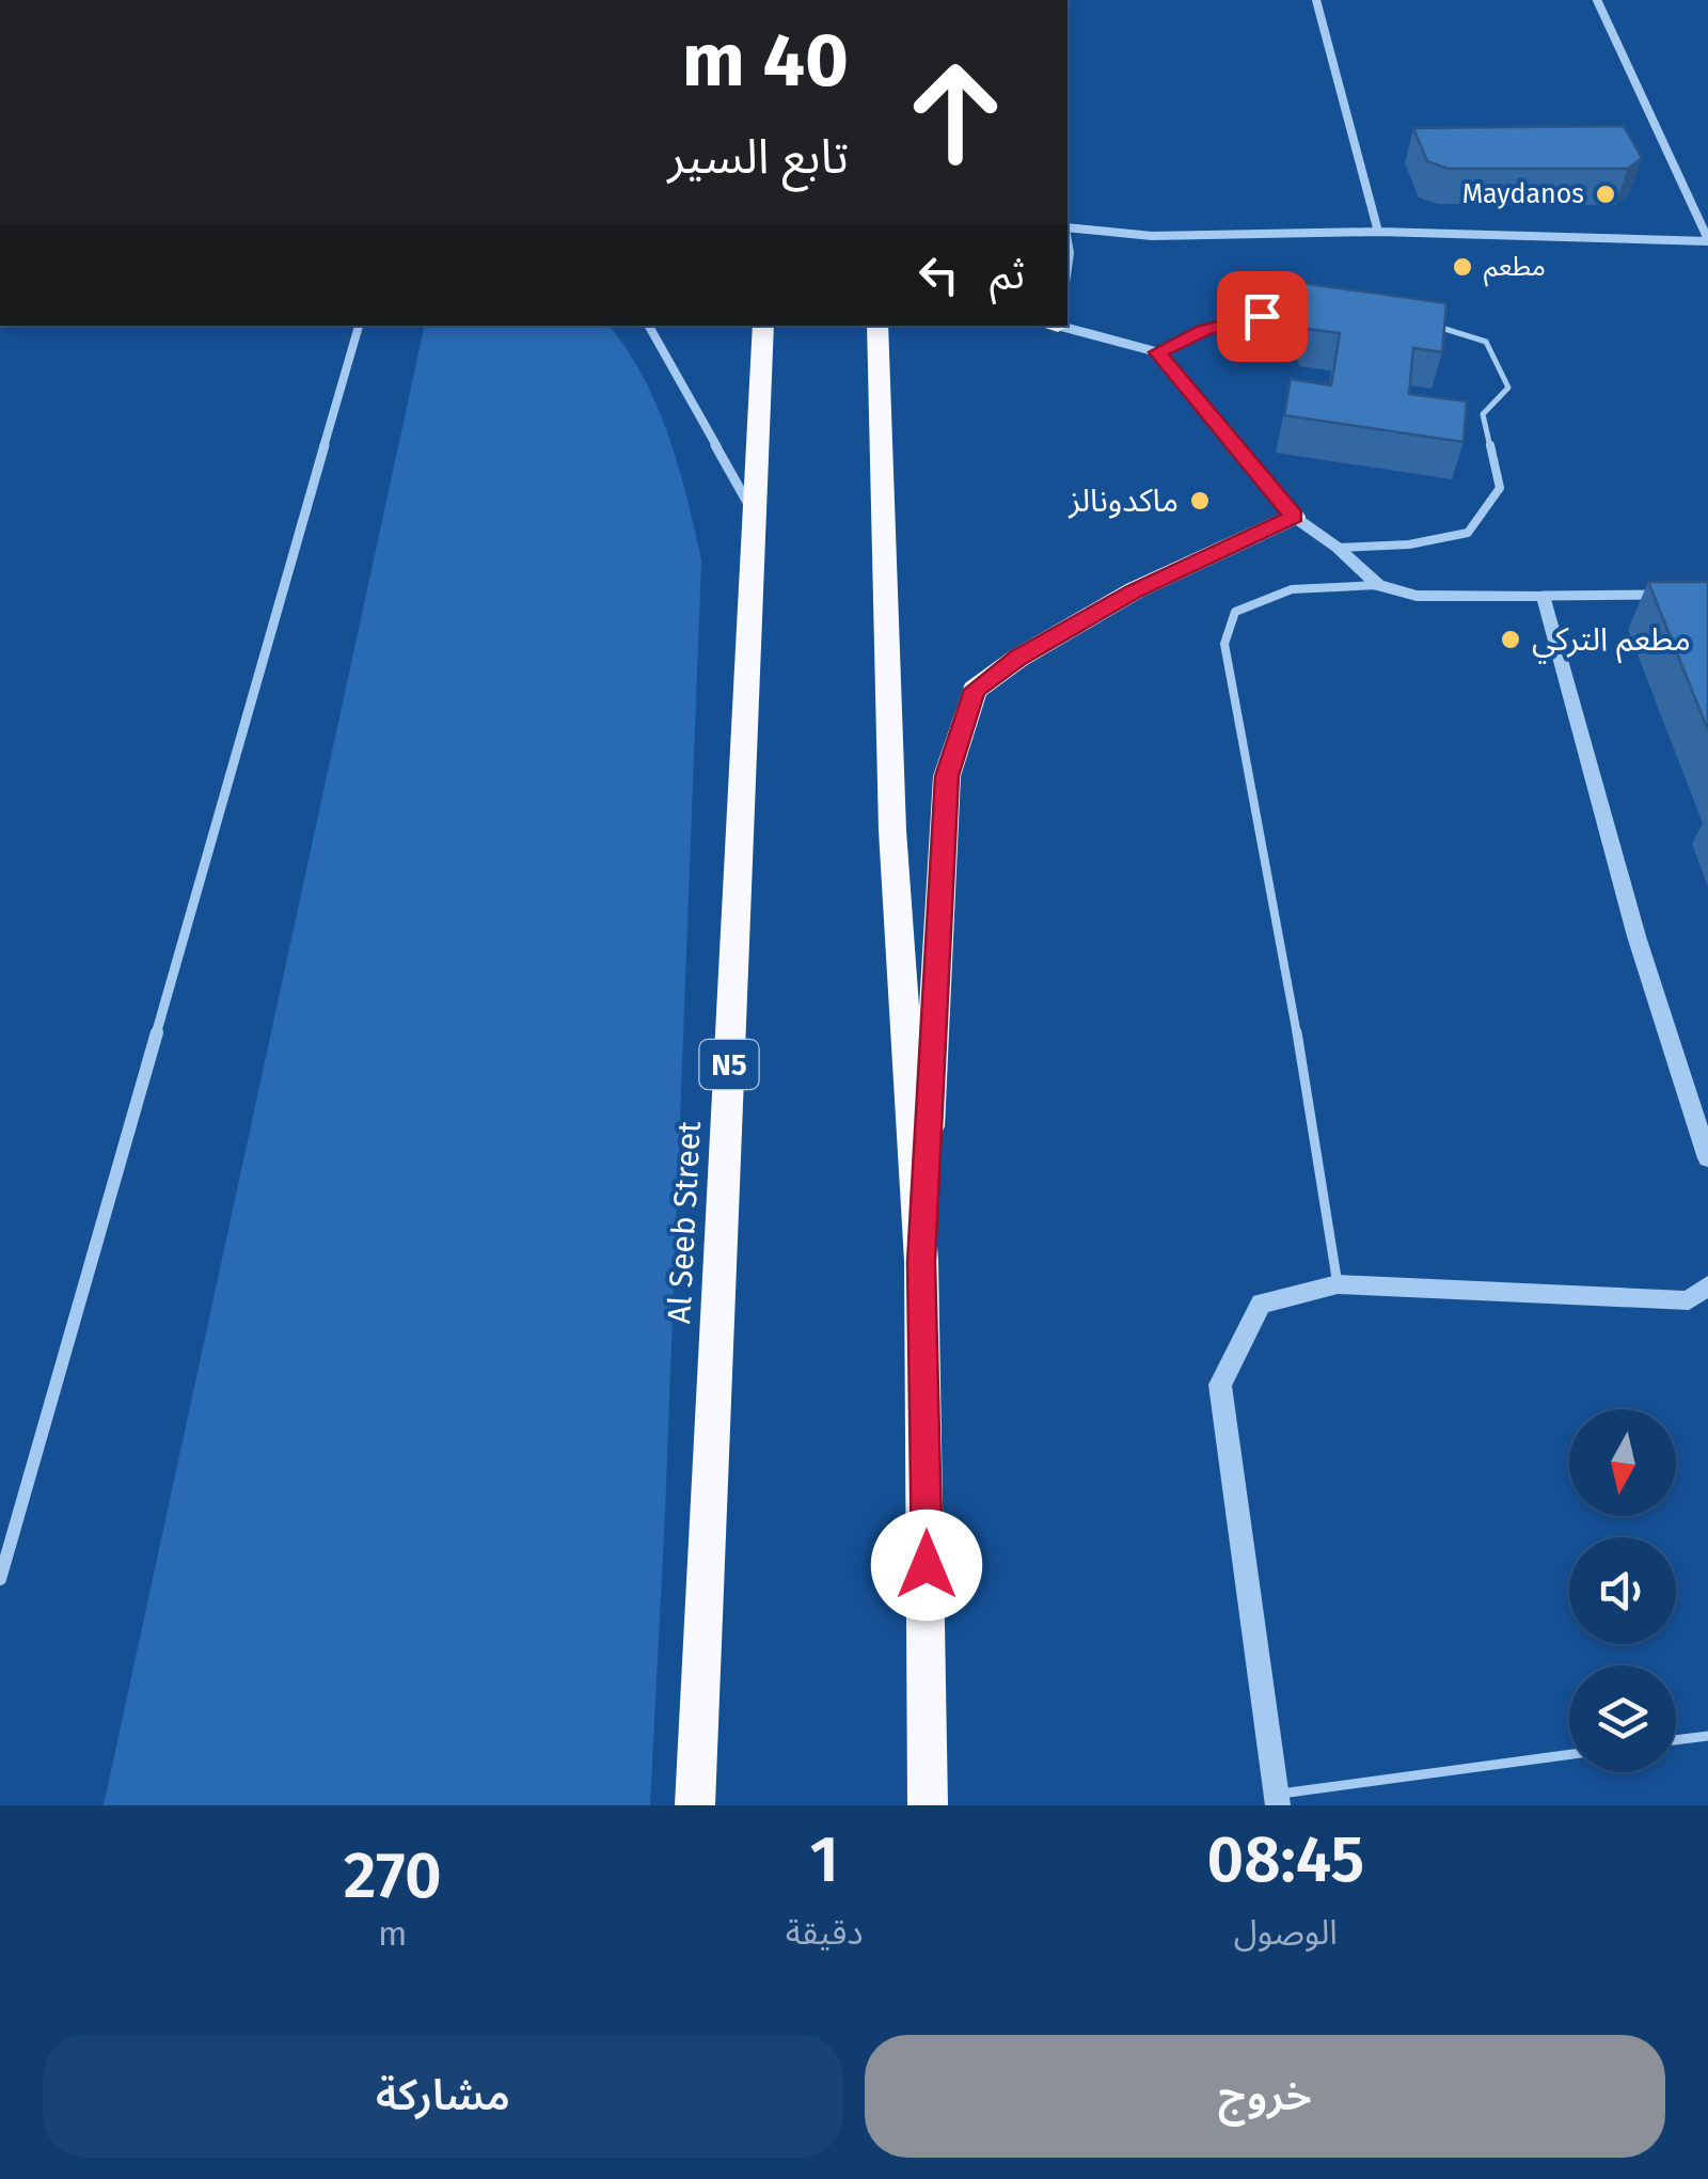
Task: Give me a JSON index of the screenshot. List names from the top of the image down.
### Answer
{
  "streets": {
    "highway": ["N5", "Al Seeb Street"]
  },
  "places": [
    "Maydanos",
    "مطعم",
    "ماكدونالز",
    "مطعم التركي"
  ],
  "north": "bottom",
  "page": {
    "turn": ["40 m", "تابع السير"],
    "then": "ثم",
    "eta": [
      "08:45",
      "الوصول",
      "1",
      "دقيقة",
      "270",
      "m"
    ],
    "buttons": ["خروج", "مشاركة"]
  }
}
